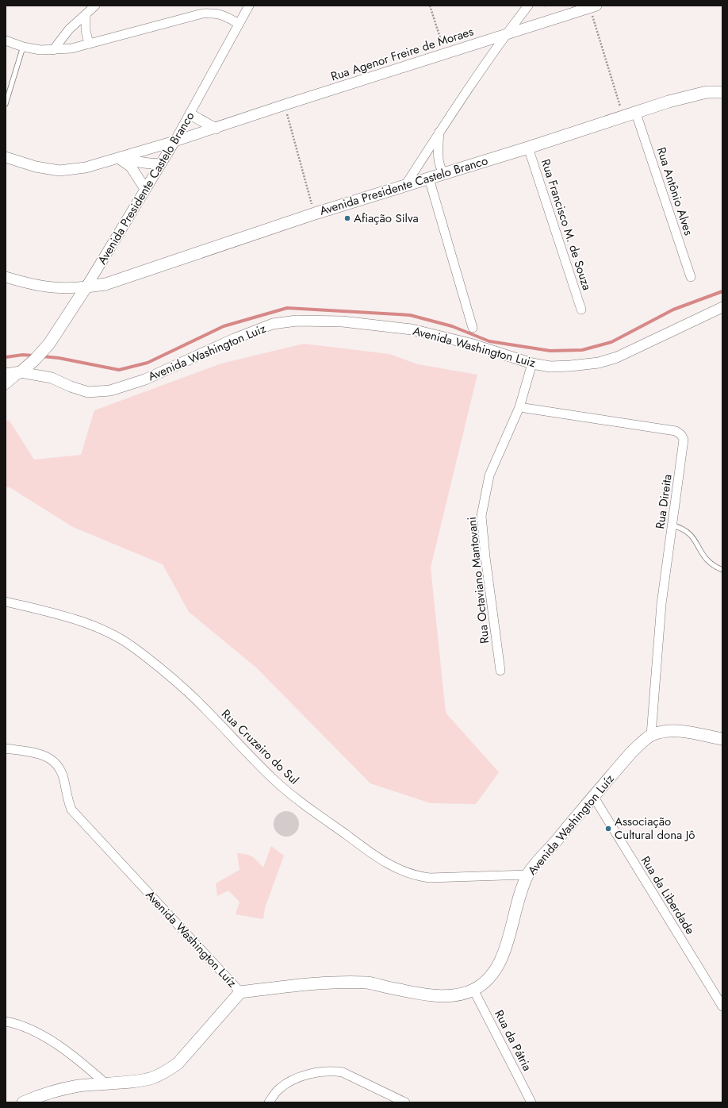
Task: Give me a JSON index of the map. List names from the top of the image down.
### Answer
{
  "streets": {
    "main road": ["Avenida Presidente Castelo Branco", "Avenida Washington Luíz"],
    "street": [
      "Rua Agenor Freire de Moraes",
      "Rua Antônio Alves",
      "Rua Francisco M. de Souza",
      "Avenida Washington Luiz",
      "Rua Direita",
      "Rua Octaviano Mantovani",
      "Rua Cruzeiro do Sul",
      "Rua da Liberdade",
      "Rua da Pátria"
    ]
  },
  "crossings": [
    ["Rua Agenor Freire de Moraes", "Avenida Presidente Castelo Branco"],
    ["Avenida Presidente Castelo Branco", "Rua Antônio Alves"],
    ["Avenida Presidente Castelo Branco", "Rua Francisco M. de Souza"],
    ["Avenida Washington Luiz", "Rua Octaviano Mantovani"],
    ["Rua Direita", "Rua Octaviano Mantovani"],
    ["Rua Direita", "Avenida Washington Luíz"],
    ["Rua Cruzeiro do Sul", "Avenida Washington Luíz"],
    ["Avenida Washington Luíz", "Rua da Liberdade"],
    ["Avenida Washington Luíz", "Rua da Pátria"]
  ],
  "places": ["Afiação Silva", "Associação Cultural dona Jô"]
}
